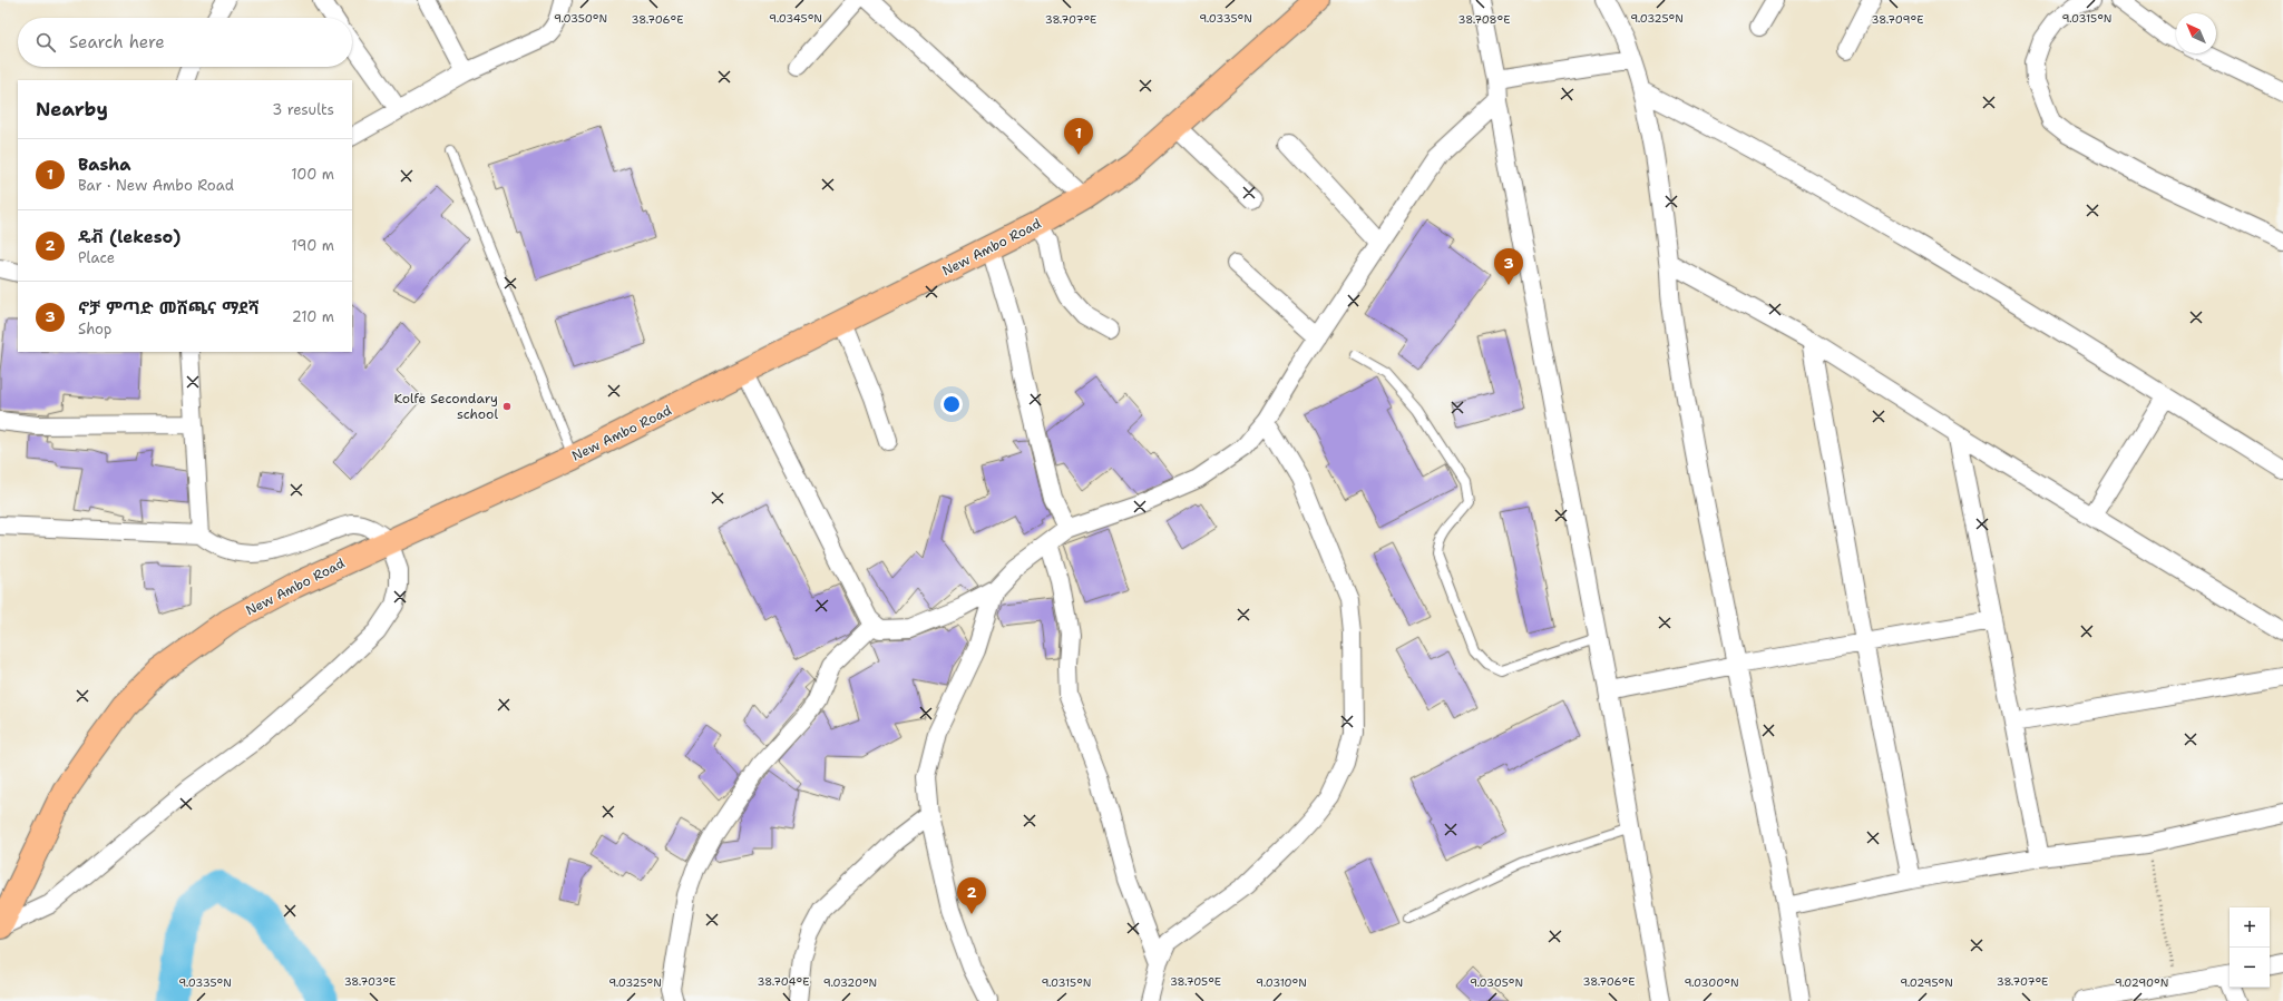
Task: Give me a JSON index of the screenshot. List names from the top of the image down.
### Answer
{
  "streets": {
    "main road": ["New Ambo Road"]
  },
  "places": ["Kolfe Secondary school"],
  "north": "top left",
  "page": {
    "search": "Search here",
    "heading": ["Nearby", "3 results"],
    "pins": ["1", "3", "2"],
    "list": [
      {
        "mark": "1",
        "name": "Basha",
        "note": "Bar · New Ambo Road",
        "value": "100 m"
      },
      {
        "mark": "2",
        "name": "ዴቭ (lekeso)",
        "note": "Place",
        "value": "190 m"
      },
      {
        "mark": "3",
        "name": "ኖቻ ምጣድ መሸጫና ማደሻ",
        "note": "Shop",
        "value": "210 m"
      }
    ],
    "map_buttons": ["+", "−"]
  },
  "coordinates": [
    "9.0350°N",
    "9.0345°N",
    "9.0335°N",
    "9.0325°N",
    "9.0315°N",
    "38.706°E",
    "38.707°E",
    "38.708°E",
    "38.709°E",
    "38.703°E",
    "38.704°E",
    "38.705°E",
    "9.0320°N",
    "9.0310°N",
    "9.0305°N",
    "9.0300°N",
    "9.0295°N",
    "9.0290°N"
  ]
}
